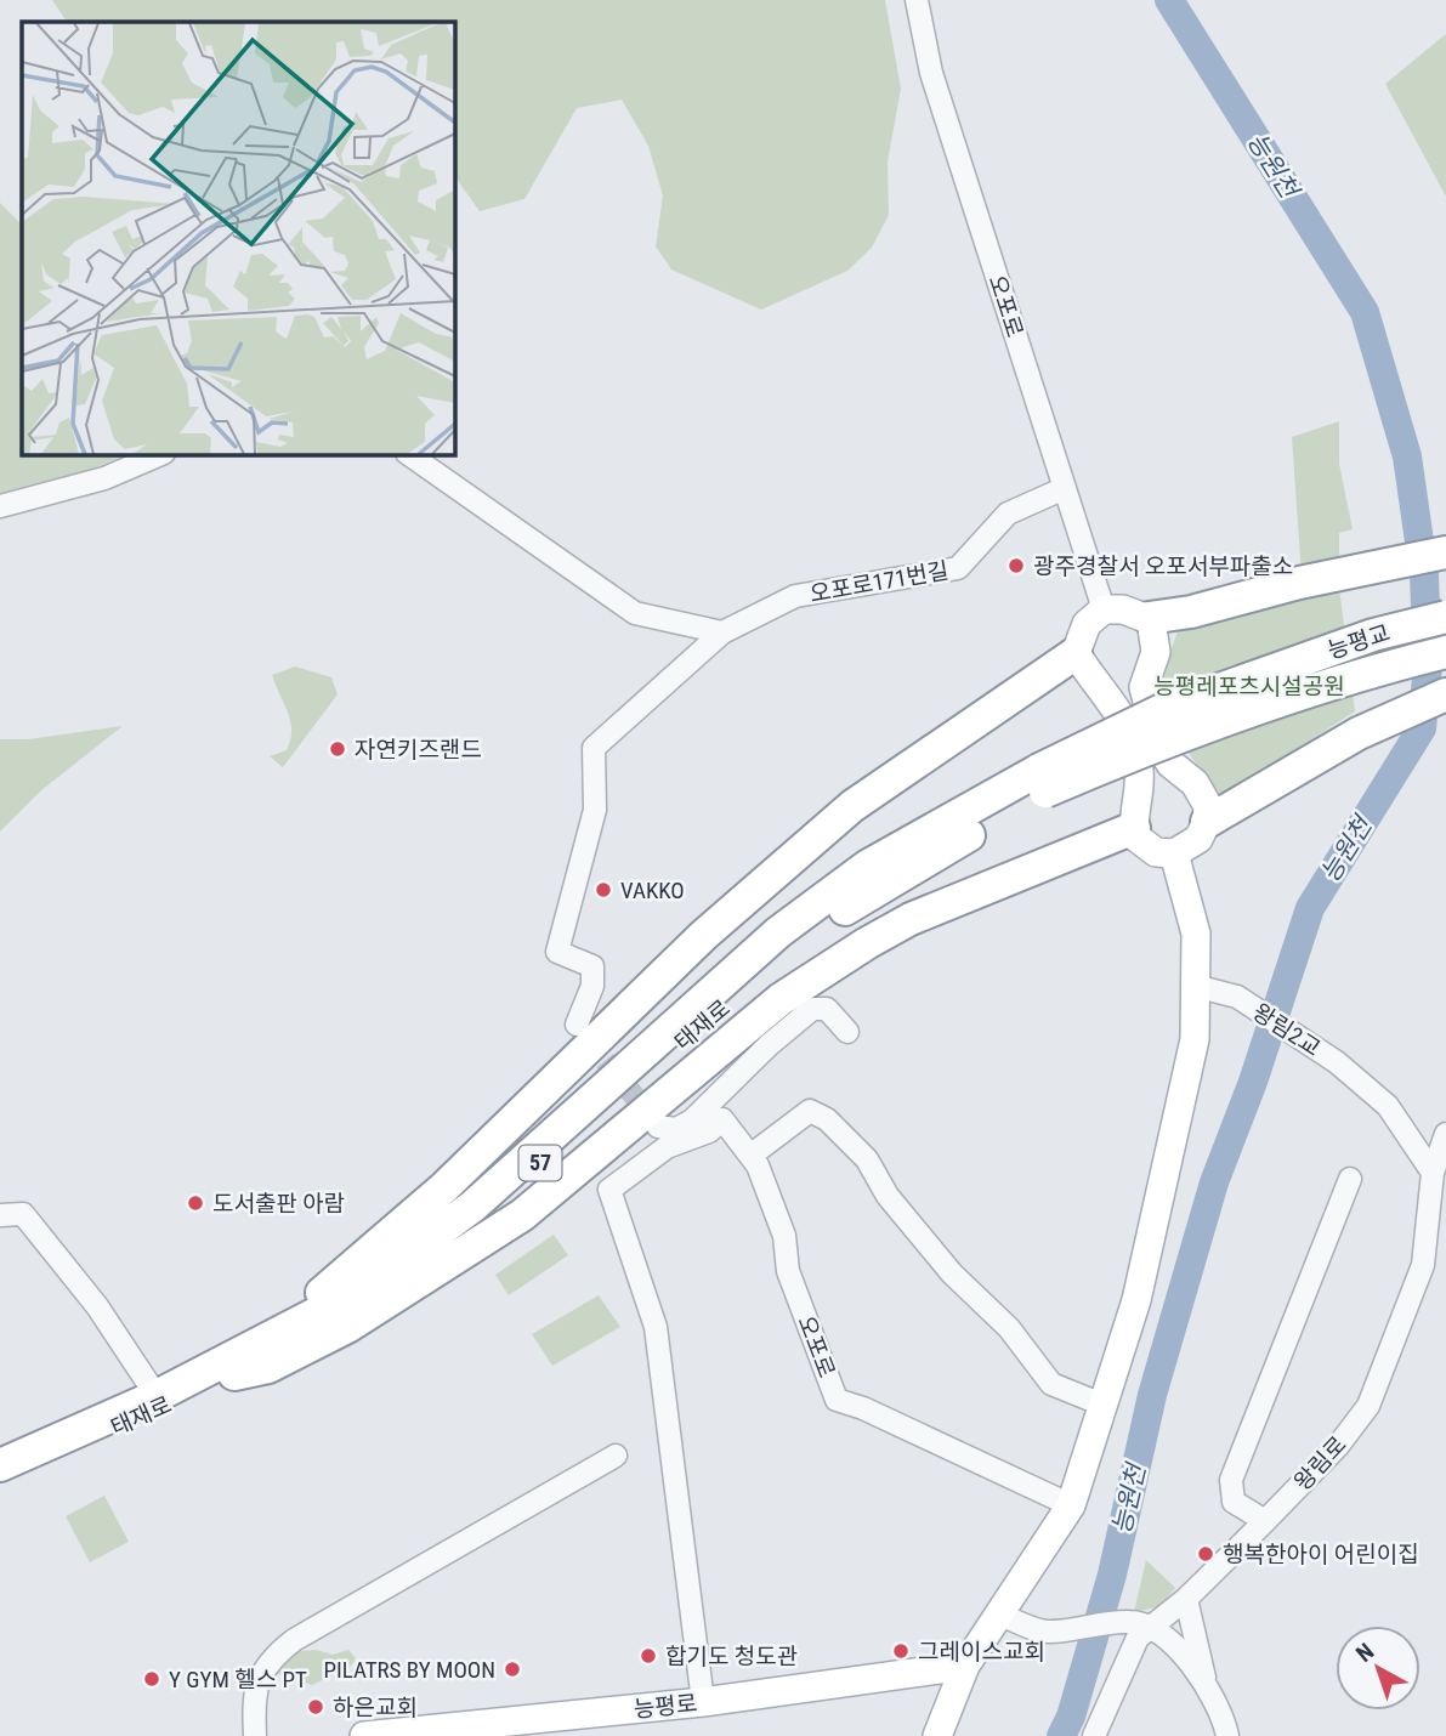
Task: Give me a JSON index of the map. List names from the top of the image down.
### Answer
{
  "streets": {
    "highway": ["능평교", "태재로", "57"],
    "main road": ["능평로"],
    "street": [
      "오포로",
      "오포로171번길",
      "왕림2교",
      "왕림로"
    ]
  },
  "crossings": [
    ["오포로", "오포로171번길"],
    ["능평교", "태재로"],
    ["왕림2교", "왕림로"]
  ],
  "water": ["능원천"],
  "parks": ["능평레포츠시설공원"],
  "places": [
    "광주경찰서 오포서부파출소",
    "자연키즈랜드",
    "VAKKO",
    "도서출판 아람",
    "행복한아이 어린이집",
    "그레이스교회",
    "합기도 청도관",
    "PILATRS BY MOON",
    "Y GYM 헬스 PT",
    "하은교회"
  ],
  "north": "top left"
}
